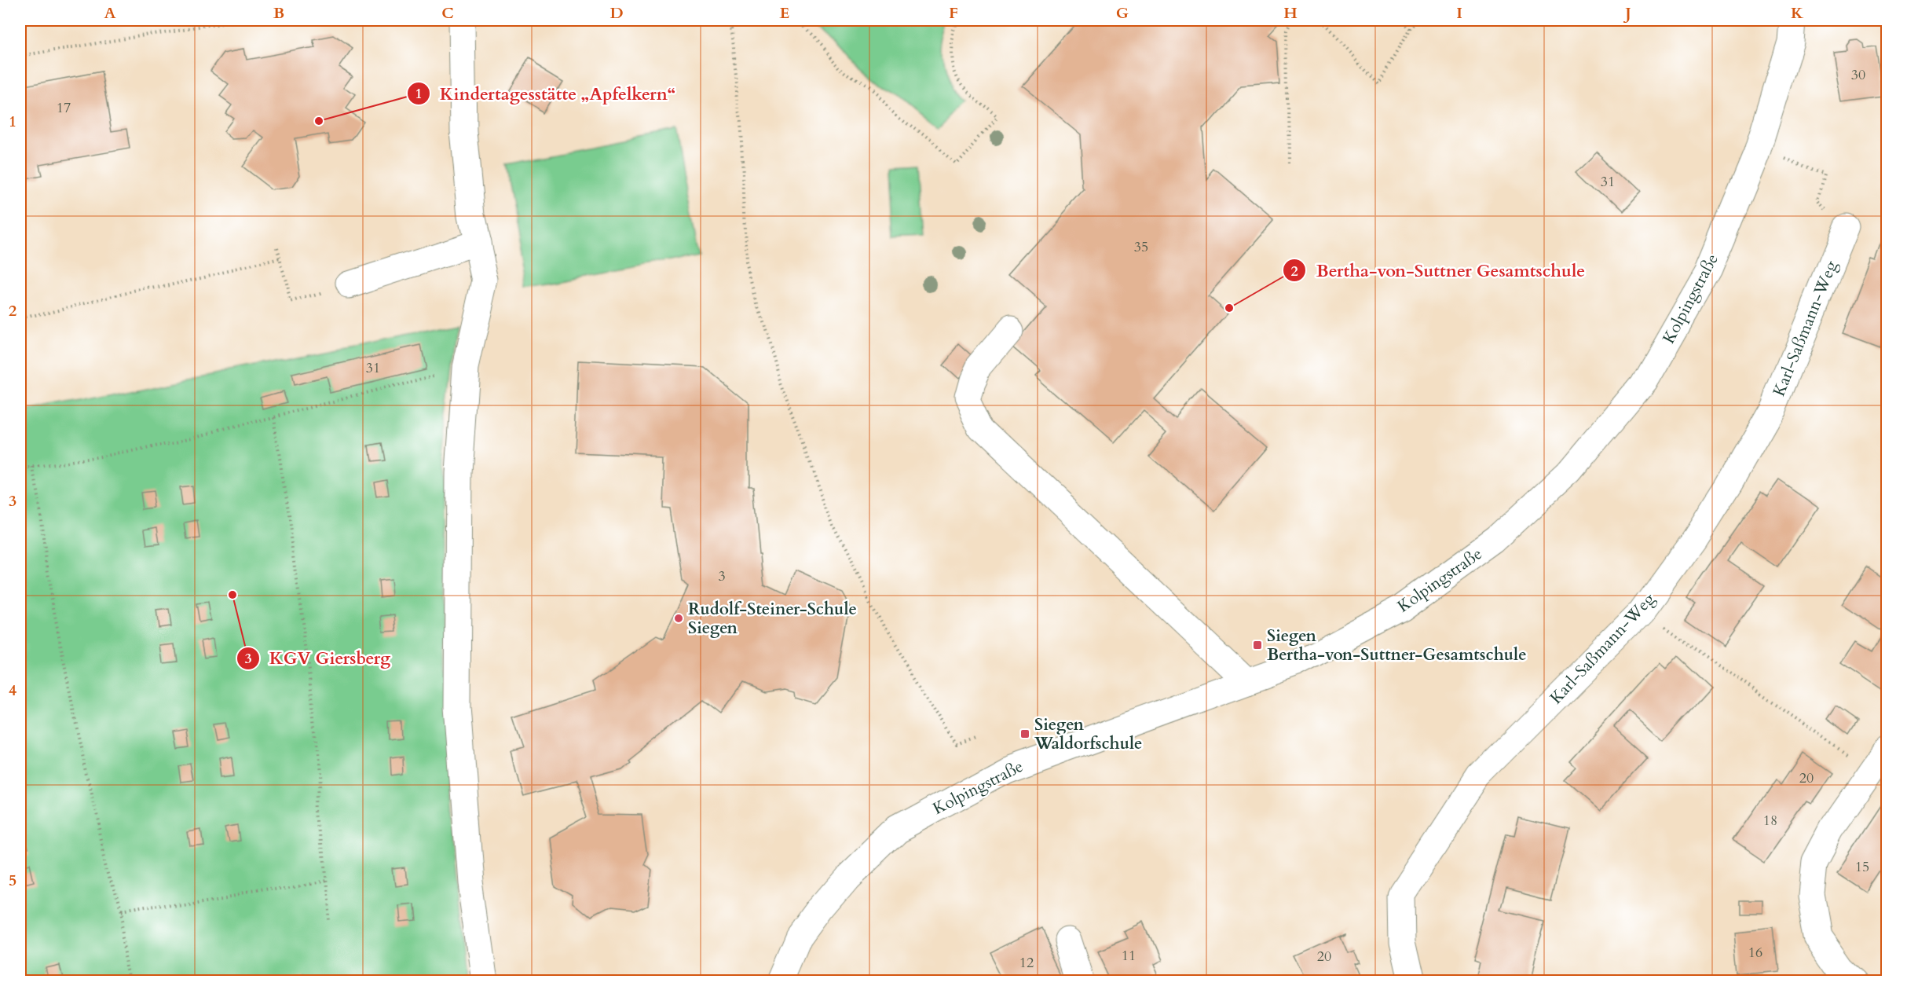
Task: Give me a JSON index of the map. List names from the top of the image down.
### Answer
{
  "streets": {
    "street": ["Kolpingstraße", "Karl-Saßmann-Weg"]
  },
  "places": {
    "other": [
      "Kindertagesstätte „Apfelkern“",
      "Bertha-von-Suttner Gesamtschule",
      "KGV Giersberg",
      "Rudolf-Steiner-Schule Siegen"
    ],
    "transit": ["Siegen Bertha-von-Suttner-Gesamtschule", "Siegen Waldorfschule"]
  },
  "house_numbers": [
    "30",
    "17",
    "31",
    "35",
    "31",
    "3",
    "20",
    "18",
    "15",
    "16",
    "11",
    "20",
    "12"
  ],
  "grid": {
    "columns": [
      "A",
      "B",
      "C",
      "D",
      "E",
      "F",
      "G",
      "H",
      "I",
      "J",
      "K"
    ],
    "rows": [
      "1",
      "2",
      "3",
      "4",
      "5"
    ]
  }
}
